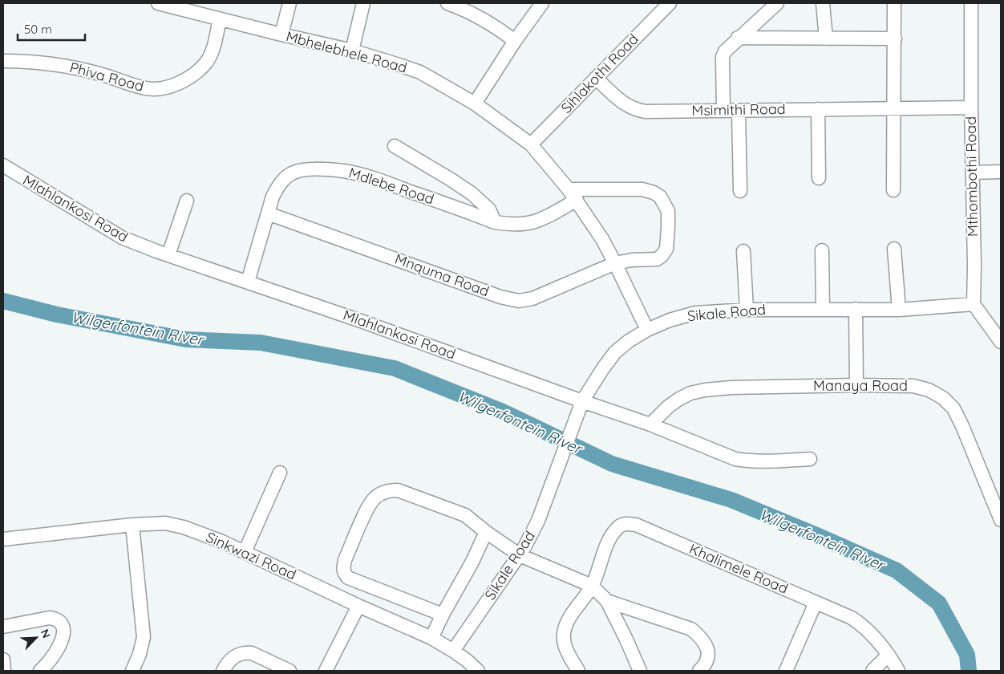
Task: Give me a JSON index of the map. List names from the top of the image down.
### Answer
{
  "streets": {
    "street": [
      "Mbhelebhele Road",
      "Sihlakothi Road",
      "Phiva Road",
      "Msimithi Road",
      "Mthombothi Road",
      "Mdlebe Road",
      "Mlahlankosi Road",
      "Mnquma Road",
      "Sikale Road",
      "Manaya Road",
      "Sinkwazi Road",
      "Khalimele Road"
    ]
  },
  "crossings": [
    ["Mbhelebhele Road", "Sihlakothi Road"],
    ["Mbhelebhele Road", "Phiva Road"],
    ["Mbhelebhele Road", "Mdlebe Road"],
    ["Mbhelebhele Road", "Mnquma Road"],
    ["Mbhelebhele Road", "Sikale Road"],
    ["Sihlakothi Road", "Msimithi Road"],
    ["Msimithi Road", "Mthombothi Road"],
    ["Mthombothi Road", "Sikale Road"],
    ["Mdlebe Road", "Mlahlankosi Road"],
    ["Mdlebe Road", "Mnquma Road"],
    ["Mlahlankosi Road", "Sikale Road"],
    ["Mlahlankosi Road", "Manaya Road"],
    ["Sikale Road", "Sinkwazi Road"]
  ],
  "water": ["Wilgerfontein River"],
  "scale_bar": "50 m",
  "north": "top right"
}
